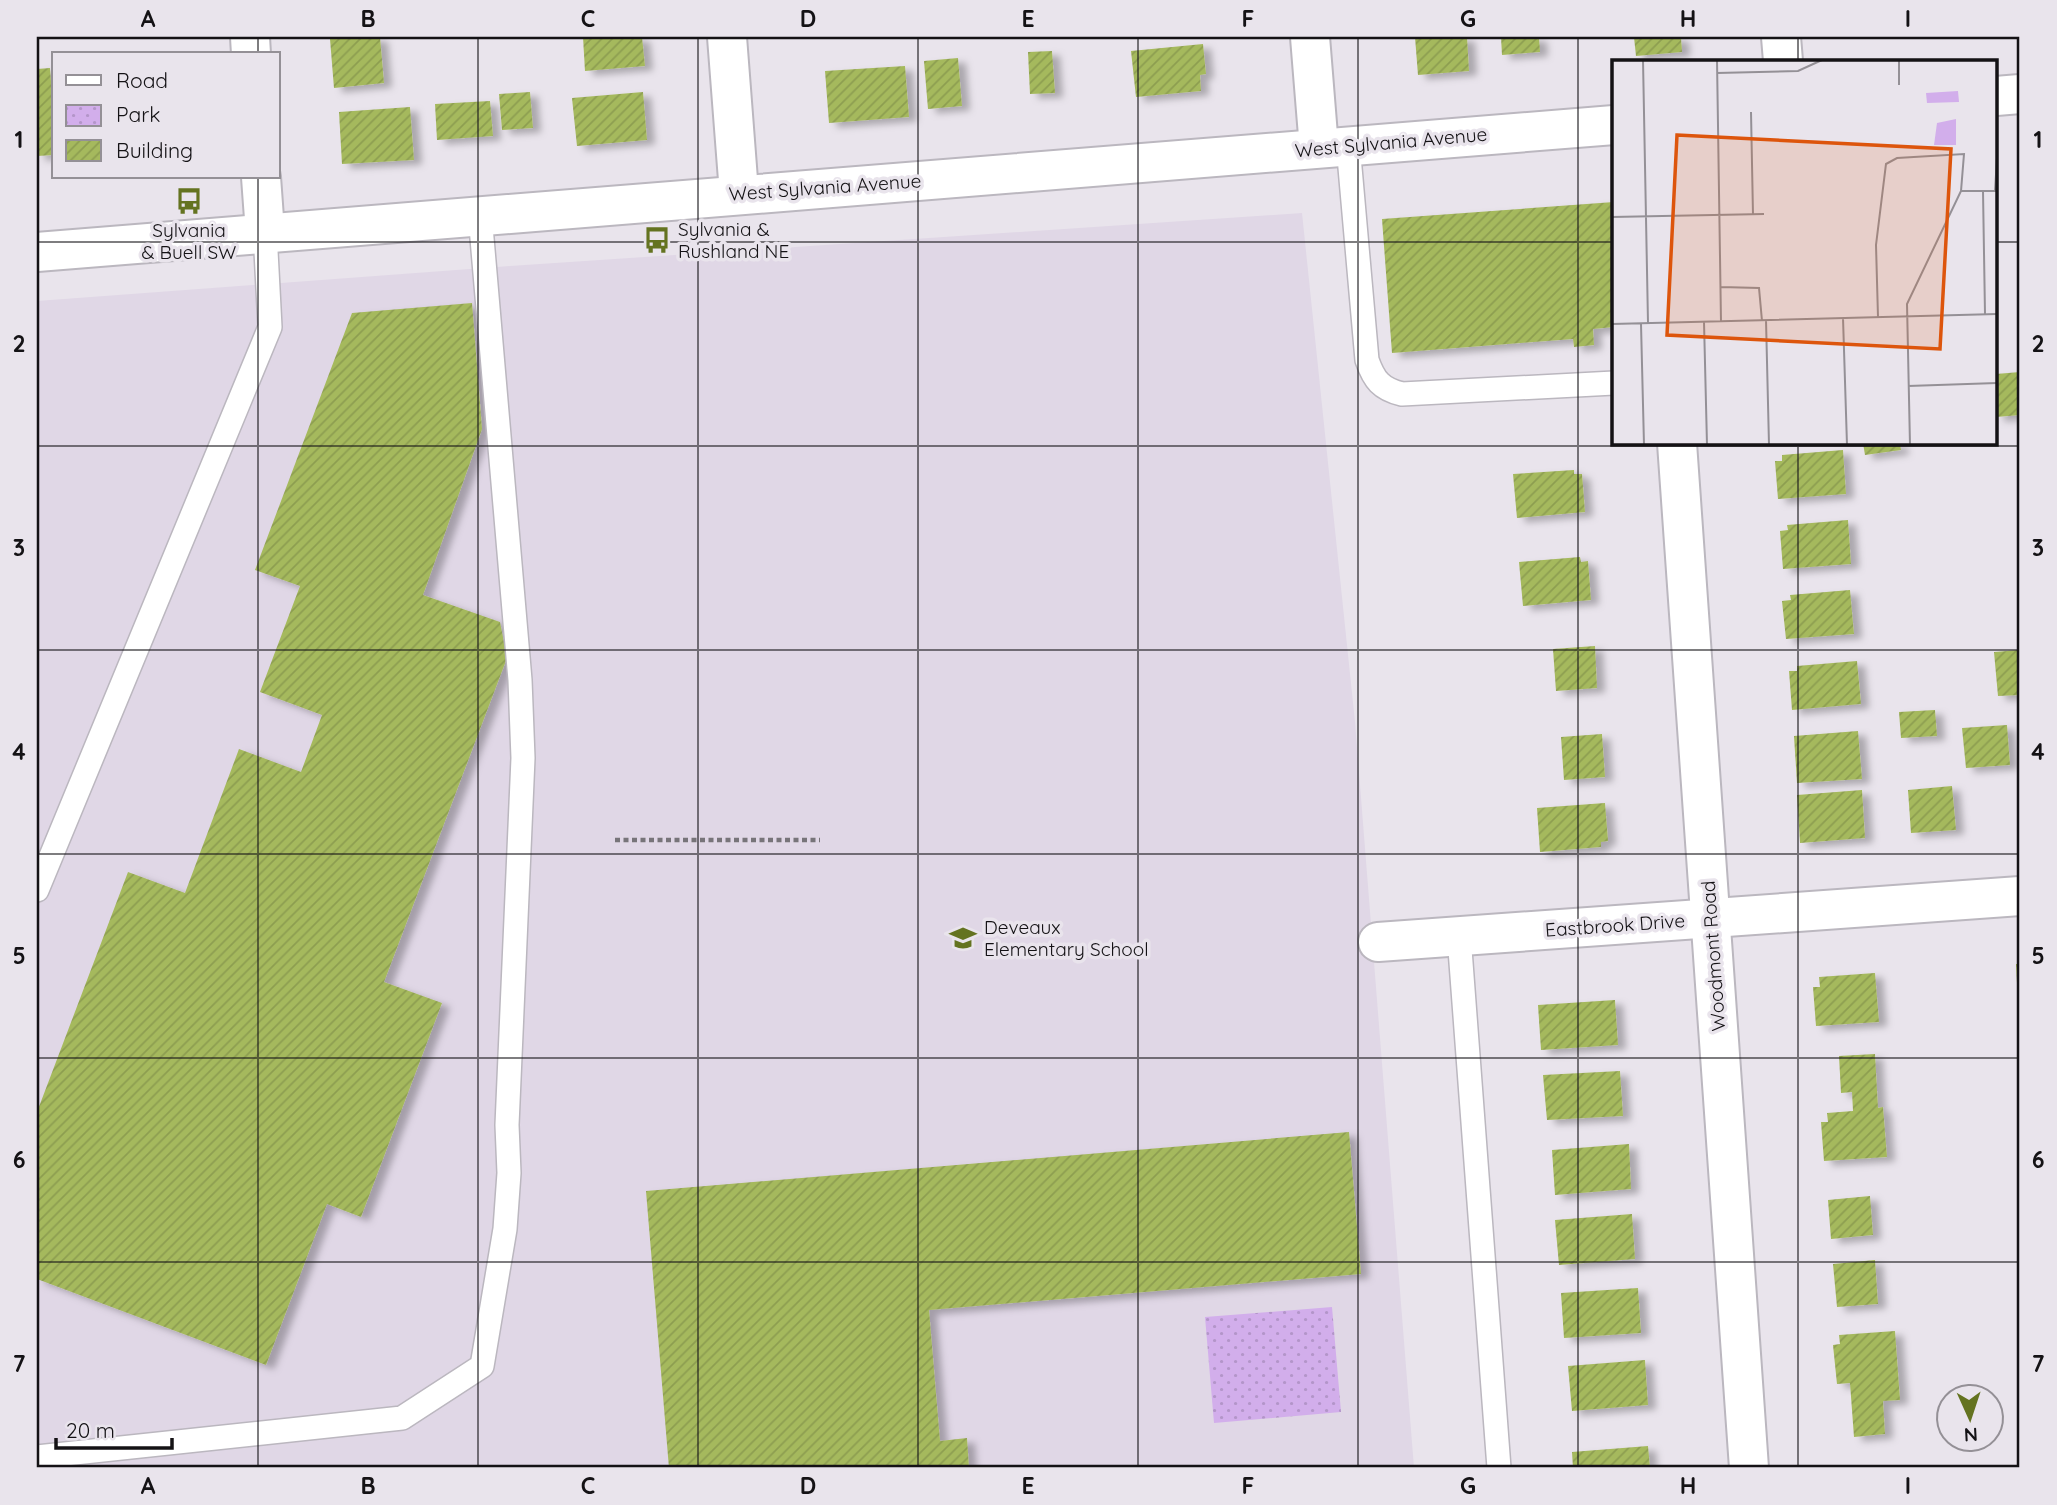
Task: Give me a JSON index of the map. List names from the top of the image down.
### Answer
{
  "streets": {
    "street": ["West Sylvania Avenue", "Eastbrook Drive", "Woodmont Road"]
  },
  "crossings": [
    ["Eastbrook Drive", "Woodmont Road"]
  ],
  "places": {
    "bus stop": ["Sylvania & Buell SW", "Sylvania & Rushland NE"],
    "school or university": ["Deveaux Elementary School"]
  },
  "legend": ["Road", "Park", "Building"],
  "scale_bar": "20 m",
  "north": "bottom",
  "grid": {
    "columns": [
      "A",
      "B",
      "C",
      "D",
      "E",
      "F",
      "G",
      "H",
      "I"
    ],
    "rows": [
      "1",
      "2",
      "3",
      "4",
      "5",
      "6",
      "7"
    ]
  }
}
